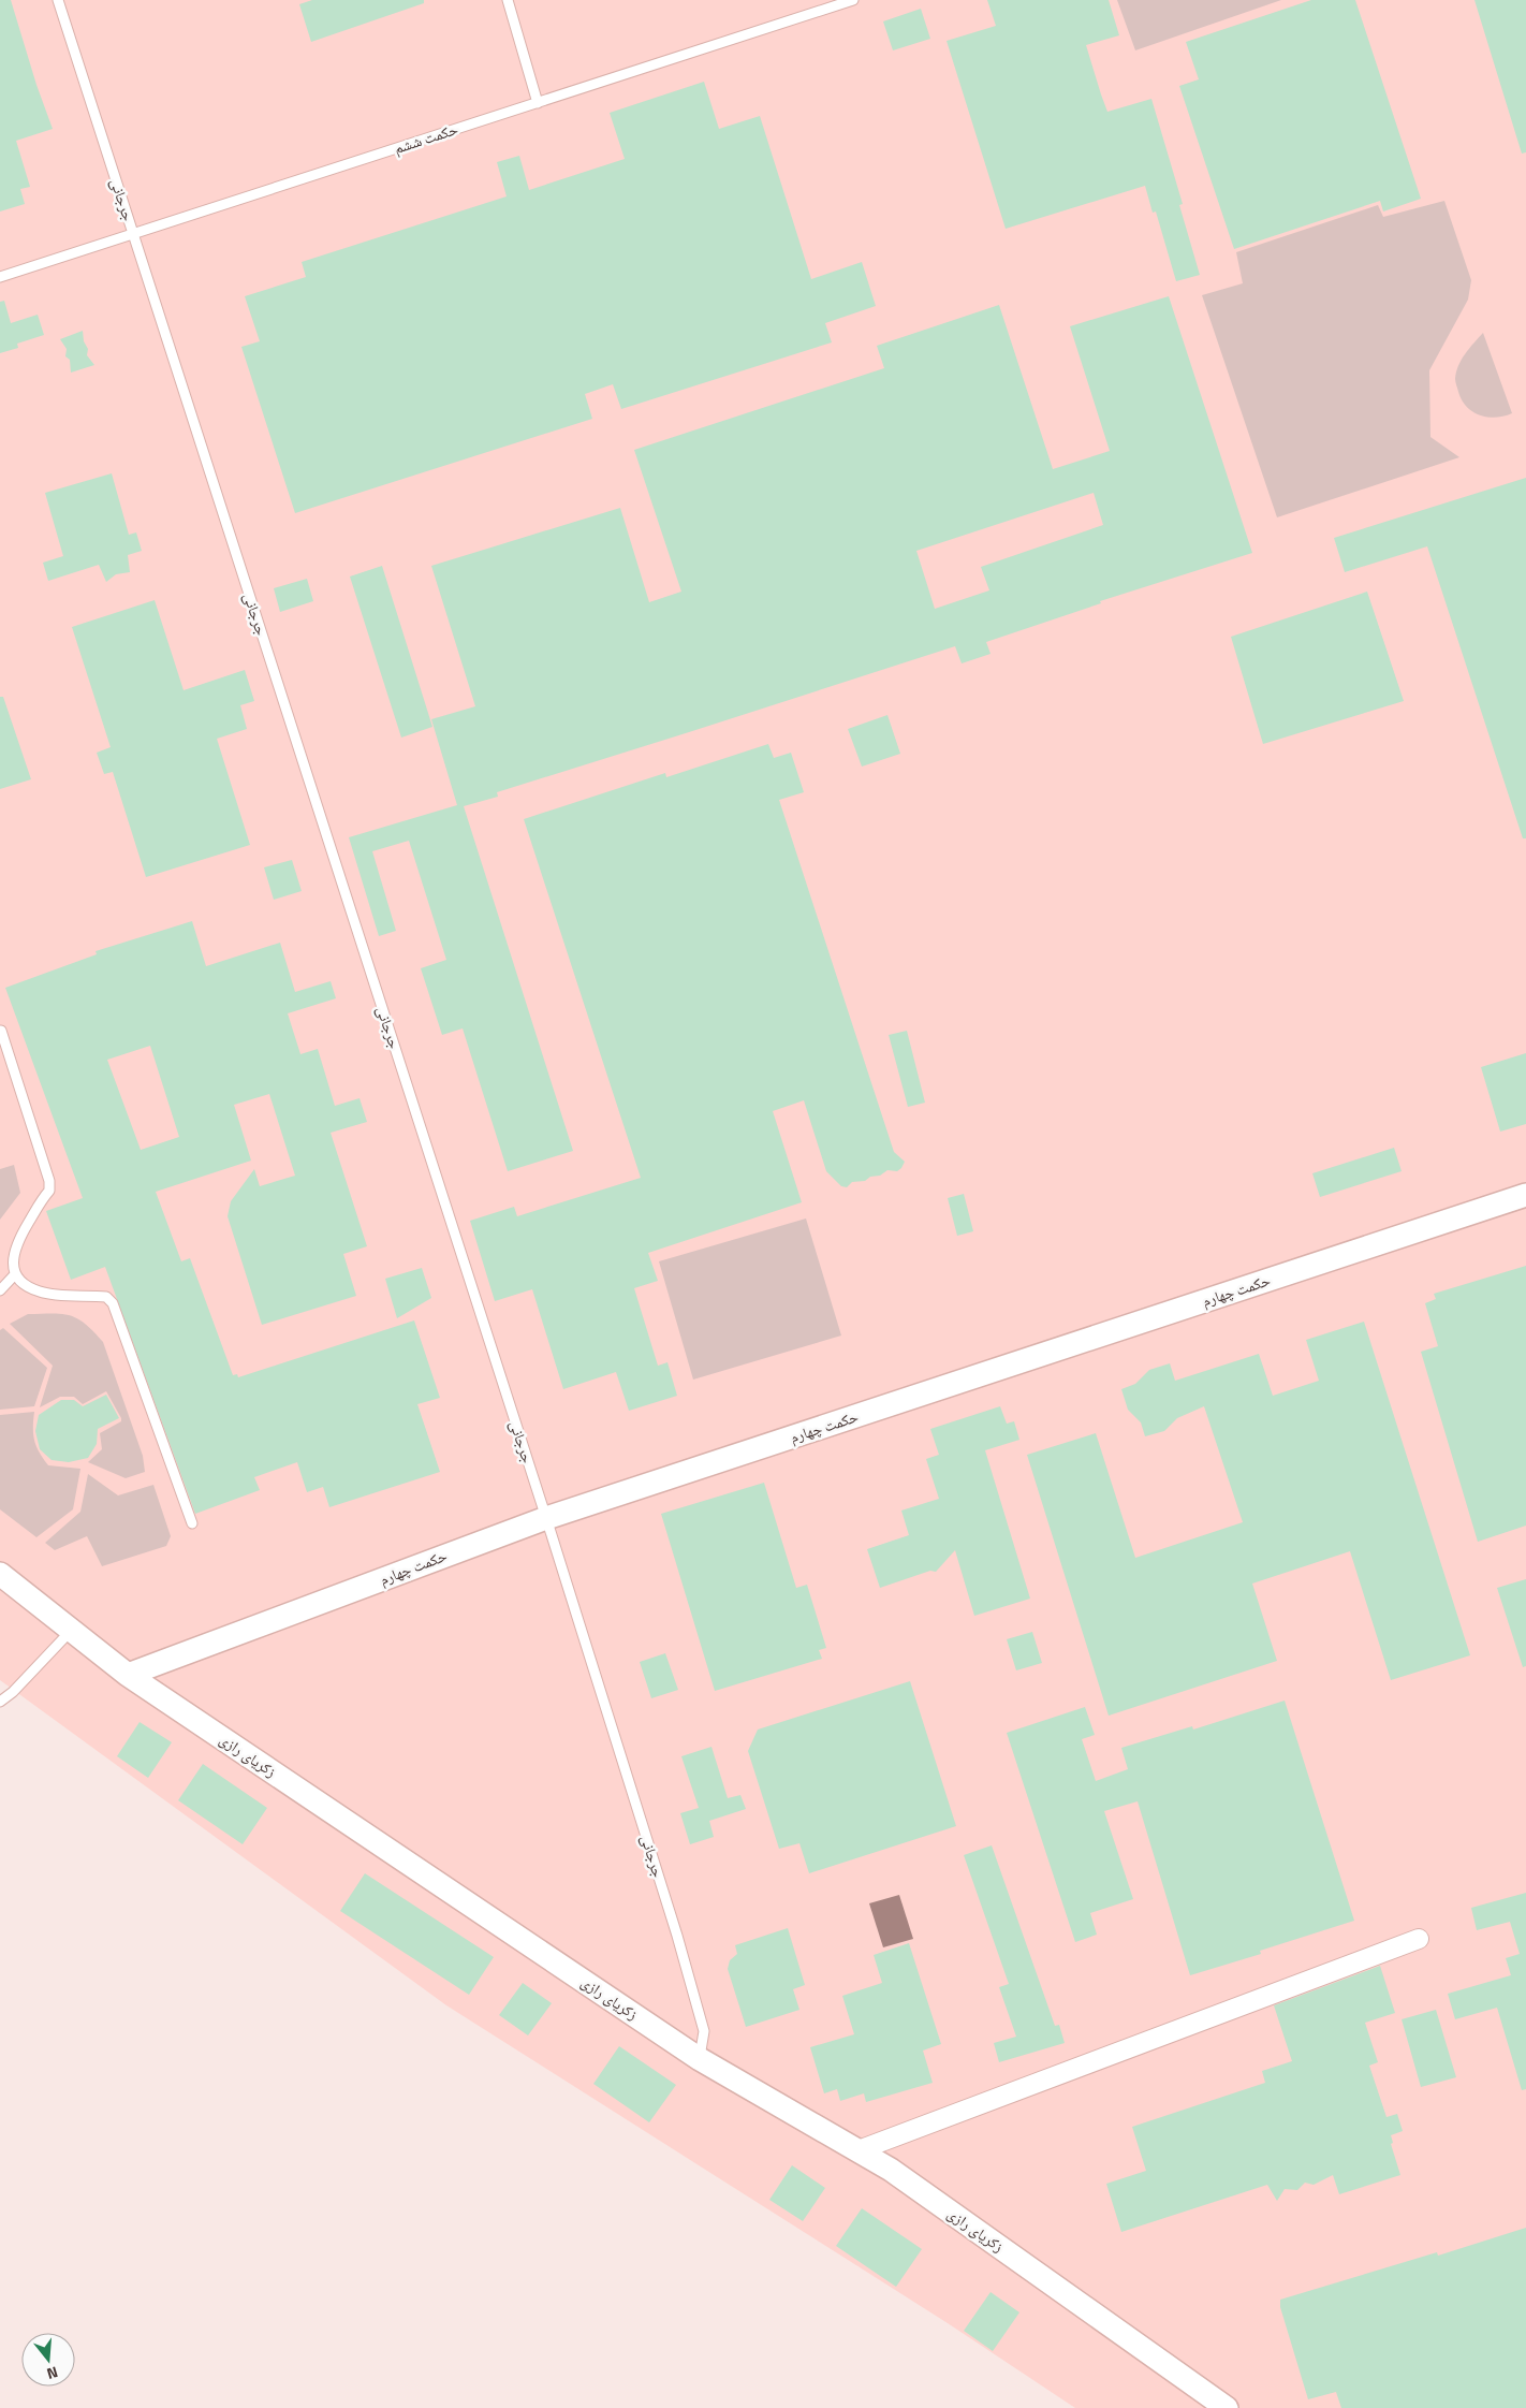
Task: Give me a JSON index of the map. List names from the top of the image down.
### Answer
{
  "streets": {
    "street": ["حکمت چهارم", "زکریای رازی"],
    "lane": ["حکمت ششم", "جرجانی"]
  },
  "crossings": [
    ["حکمت ششم", "جرجانی"],
    ["جرجانی", "حکمت چهارم"],
    ["جرجانی", "زکریای رازی"],
    ["حکمت چهارم", "زکریای رازی"]
  ],
  "north": "bottom"
}
